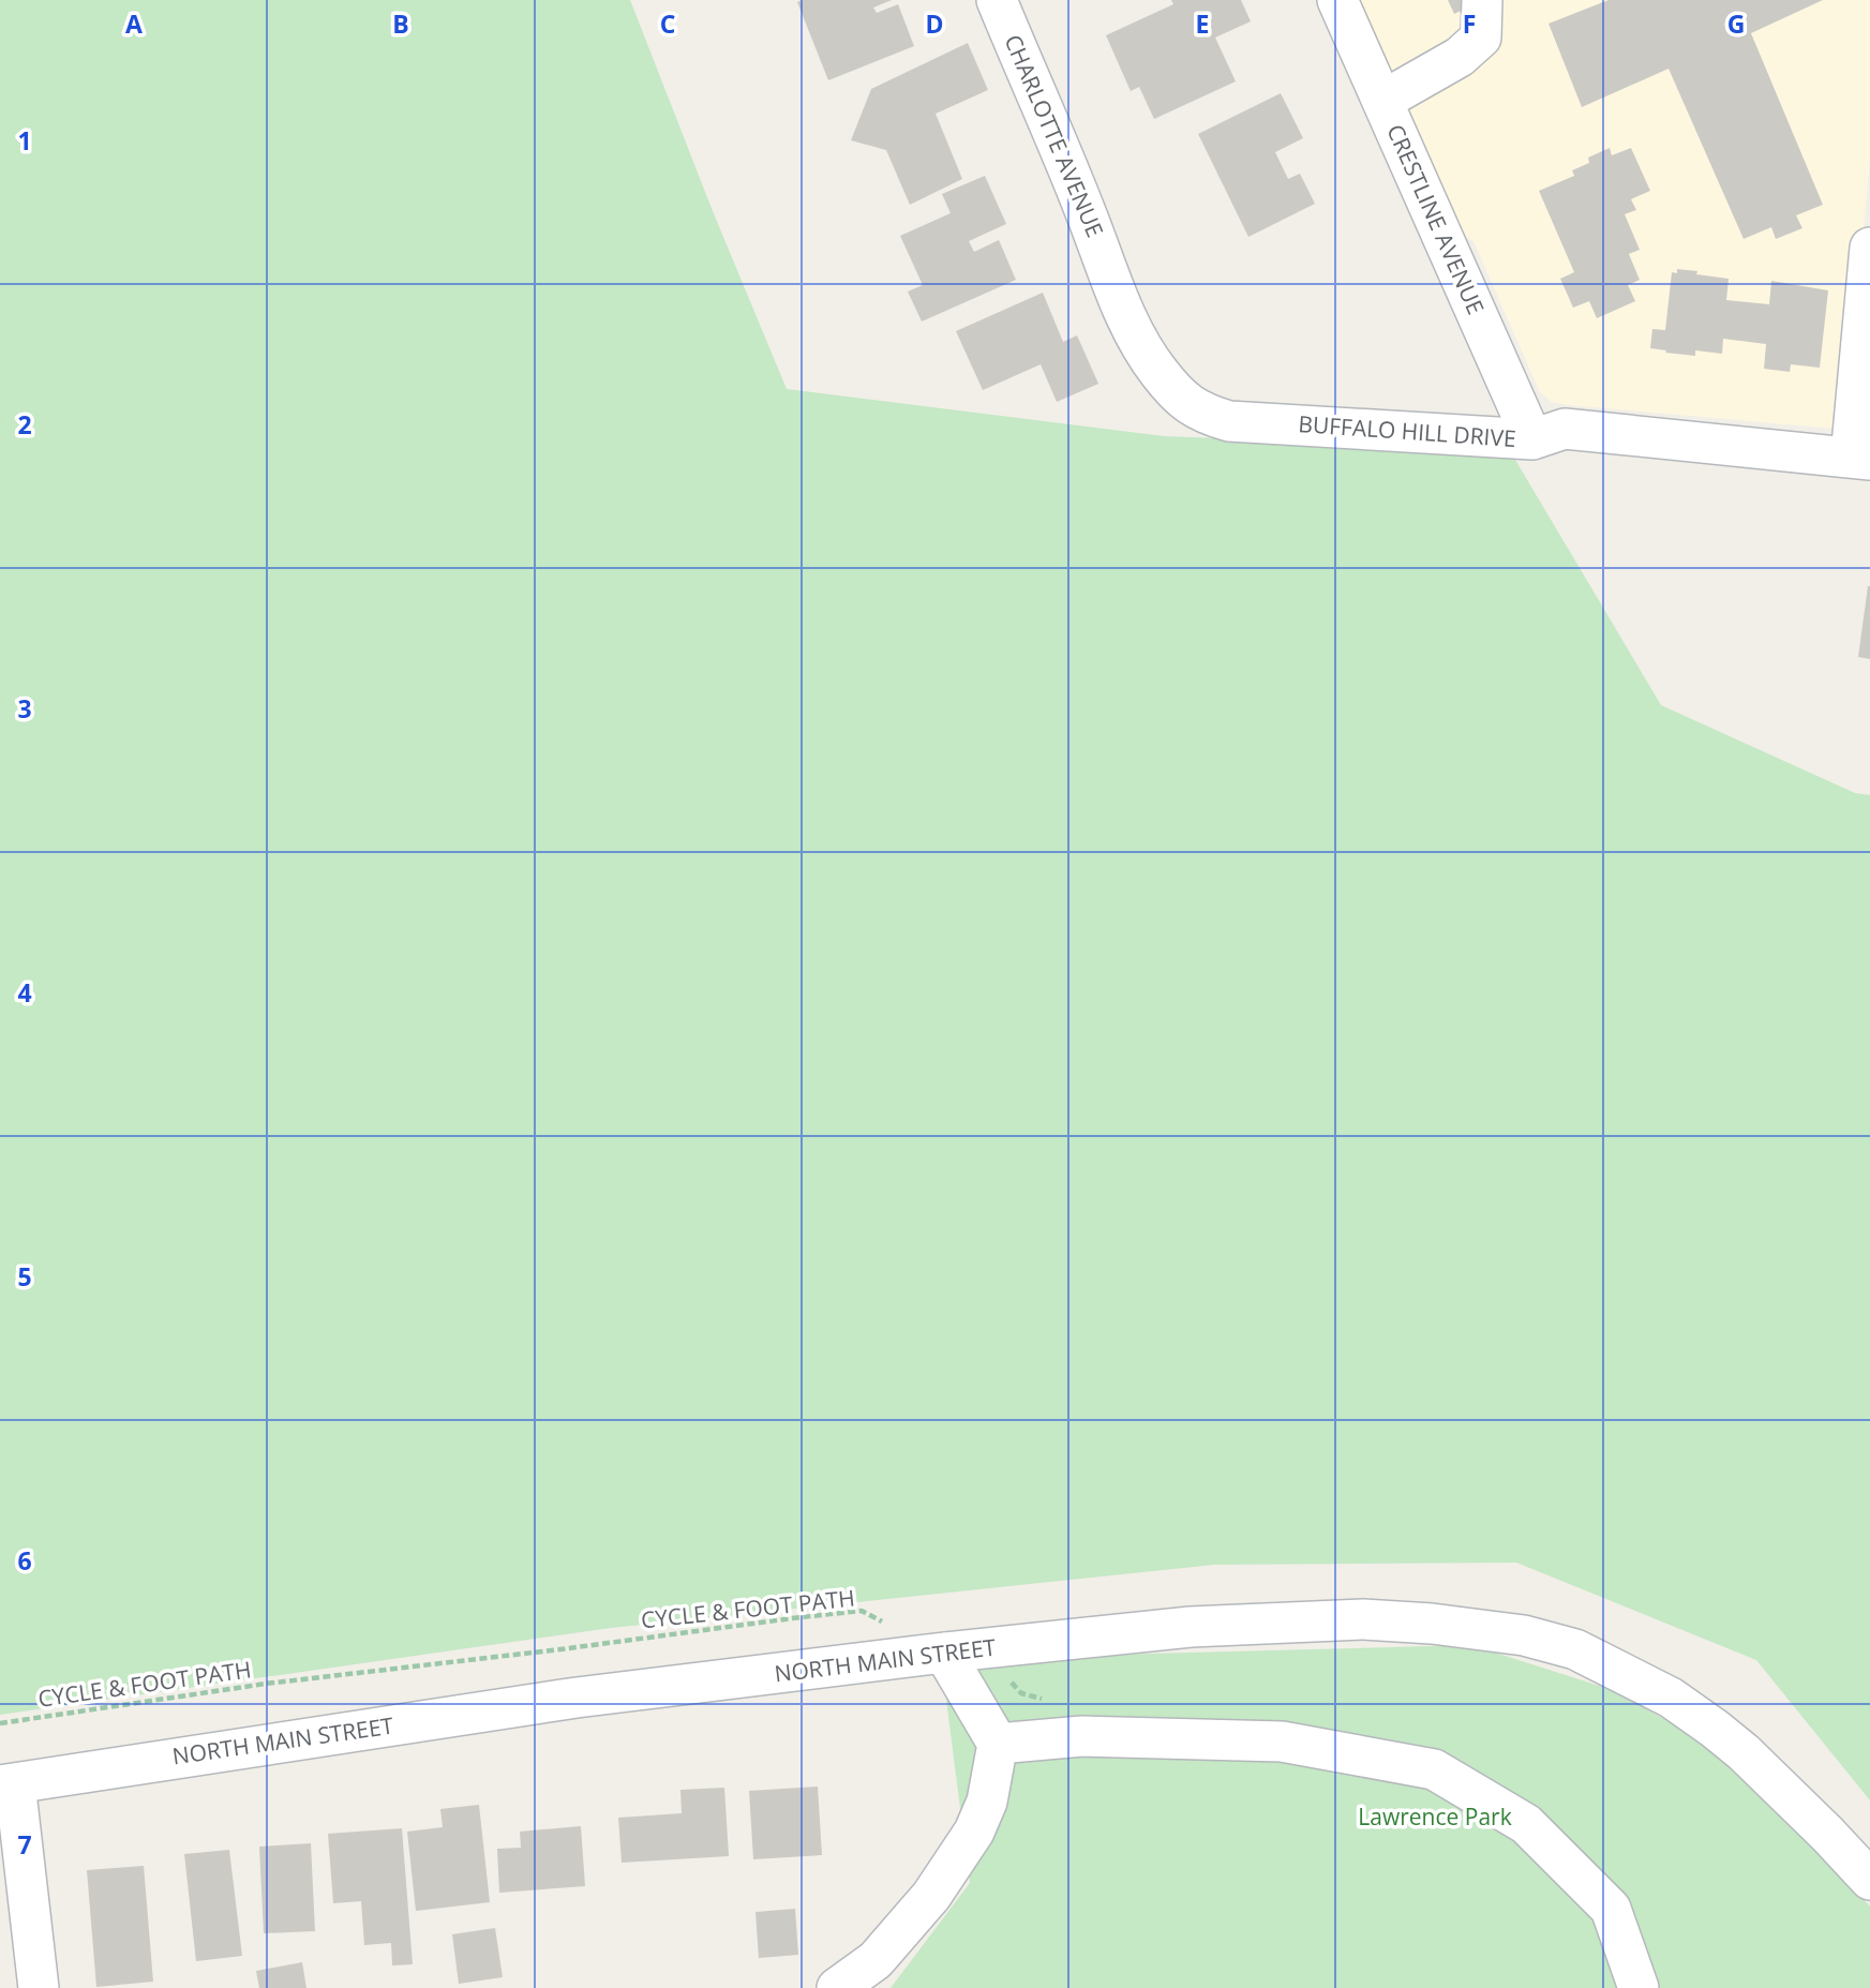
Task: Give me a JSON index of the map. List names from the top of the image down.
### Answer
{
  "streets": {
    "street": [
      "CHARLOTTE AVENUE",
      "CRESTLINE AVENUE",
      "BUFFALO HILL DRIVE",
      "NORTH MAIN STREET"
    ],
    "path": ["CYCLE & FOOT PATH"]
  },
  "crossings": [
    ["CHARLOTTE AVENUE", "BUFFALO HILL DRIVE"],
    ["CRESTLINE AVENUE", "BUFFALO HILL DRIVE"]
  ],
  "parks": ["Lawrence Park"],
  "grid": {
    "columns": [
      "A",
      "B",
      "C",
      "D",
      "E",
      "F",
      "G"
    ],
    "rows": [
      "1",
      "2",
      "3",
      "4",
      "5",
      "6",
      "7"
    ]
  }
}
